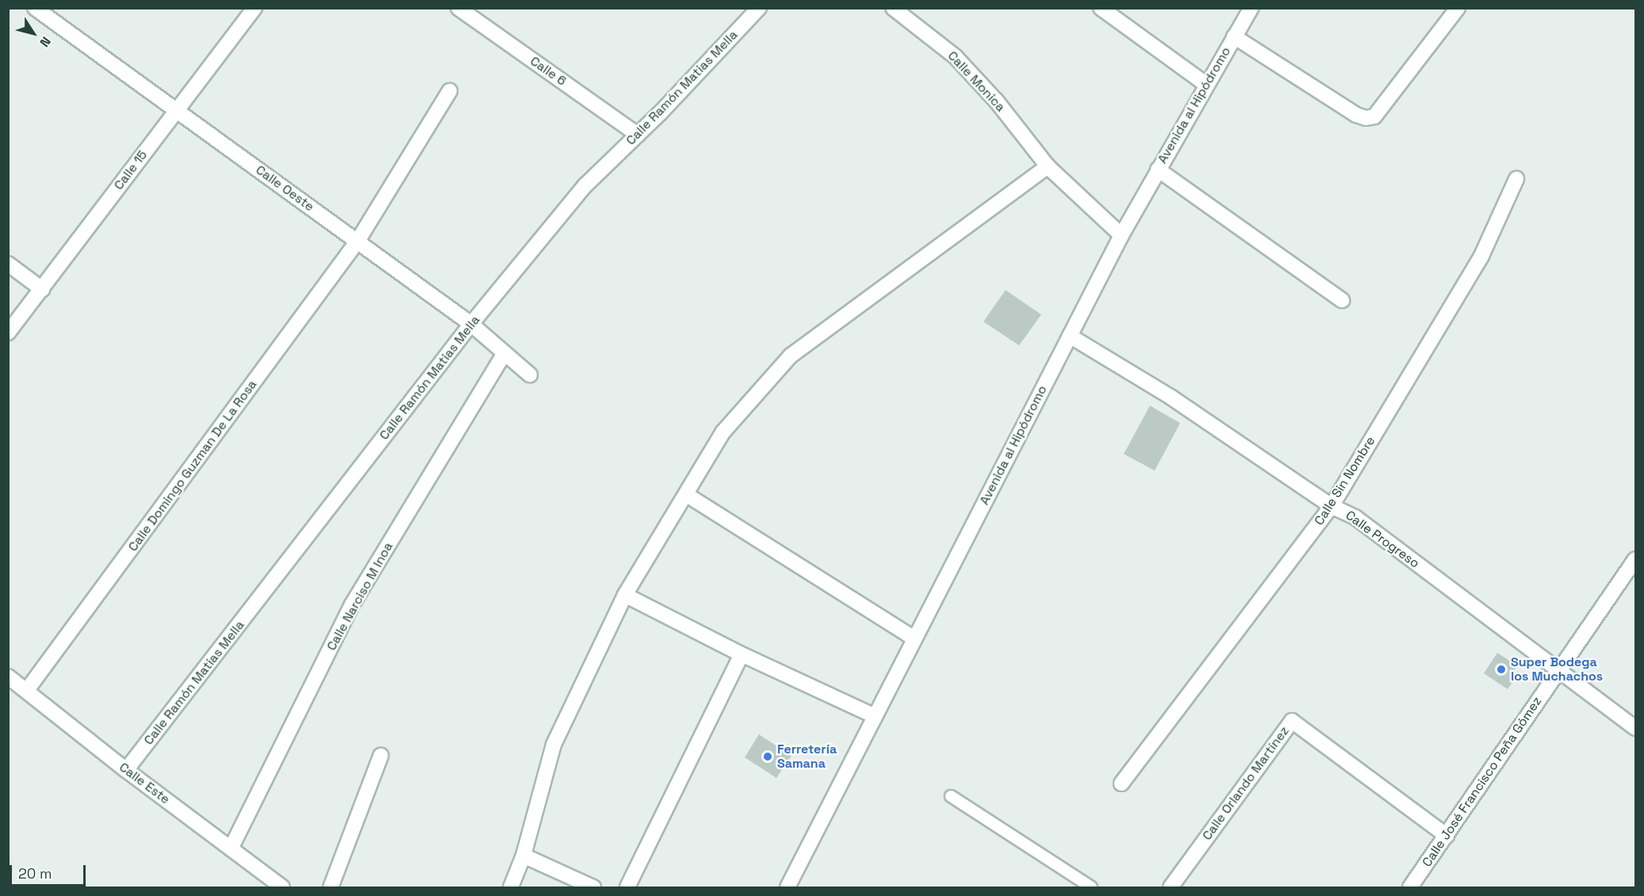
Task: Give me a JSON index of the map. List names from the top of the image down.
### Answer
{
  "streets": {
    "street": [
      "Calle 6",
      "Calle Monica",
      "Calle Ramón Matias Mella",
      "Avenida al Hipódromo",
      "Calle 15",
      "Calle Oeste",
      "Calle Domingo Guzman De La Rosa",
      "Calle Sin Nombre",
      "Calle Progreso",
      "Calle Narciso M Inoa",
      "Calle José Francisco Peña Gómez",
      "Calle Este",
      "Calle Orlando Martínez"
    ]
  },
  "crossings": [
    ["Calle 6", "Calle Ramón Matias Mella"],
    ["Calle Monica", "Avenida al Hipódromo"],
    ["Calle Ramón Matias Mella", "Calle Oeste"],
    ["Calle Ramón Matias Mella", "Calle Este"],
    ["Avenida al Hipódromo", "Calle Progreso"],
    ["Calle 15", "Calle Oeste"],
    ["Calle Oeste", "Calle Domingo Guzman De La Rosa"],
    ["Calle Oeste", "Calle Narciso M Inoa"],
    ["Calle Domingo Guzman De La Rosa", "Calle Este"],
    ["Calle Sin Nombre", "Calle Progreso"],
    ["Calle Progreso", "Calle José Francisco Peña Gómez"],
    ["Calle Narciso M Inoa", "Calle Este"],
    ["Calle José Francisco Peña Gómez", "Calle Orlando Martínez"]
  ],
  "places": ["Super Bodega los Muchachos", "Ferretería Samana"],
  "scale_bar": "20 m",
  "north": "bottom right"
}
